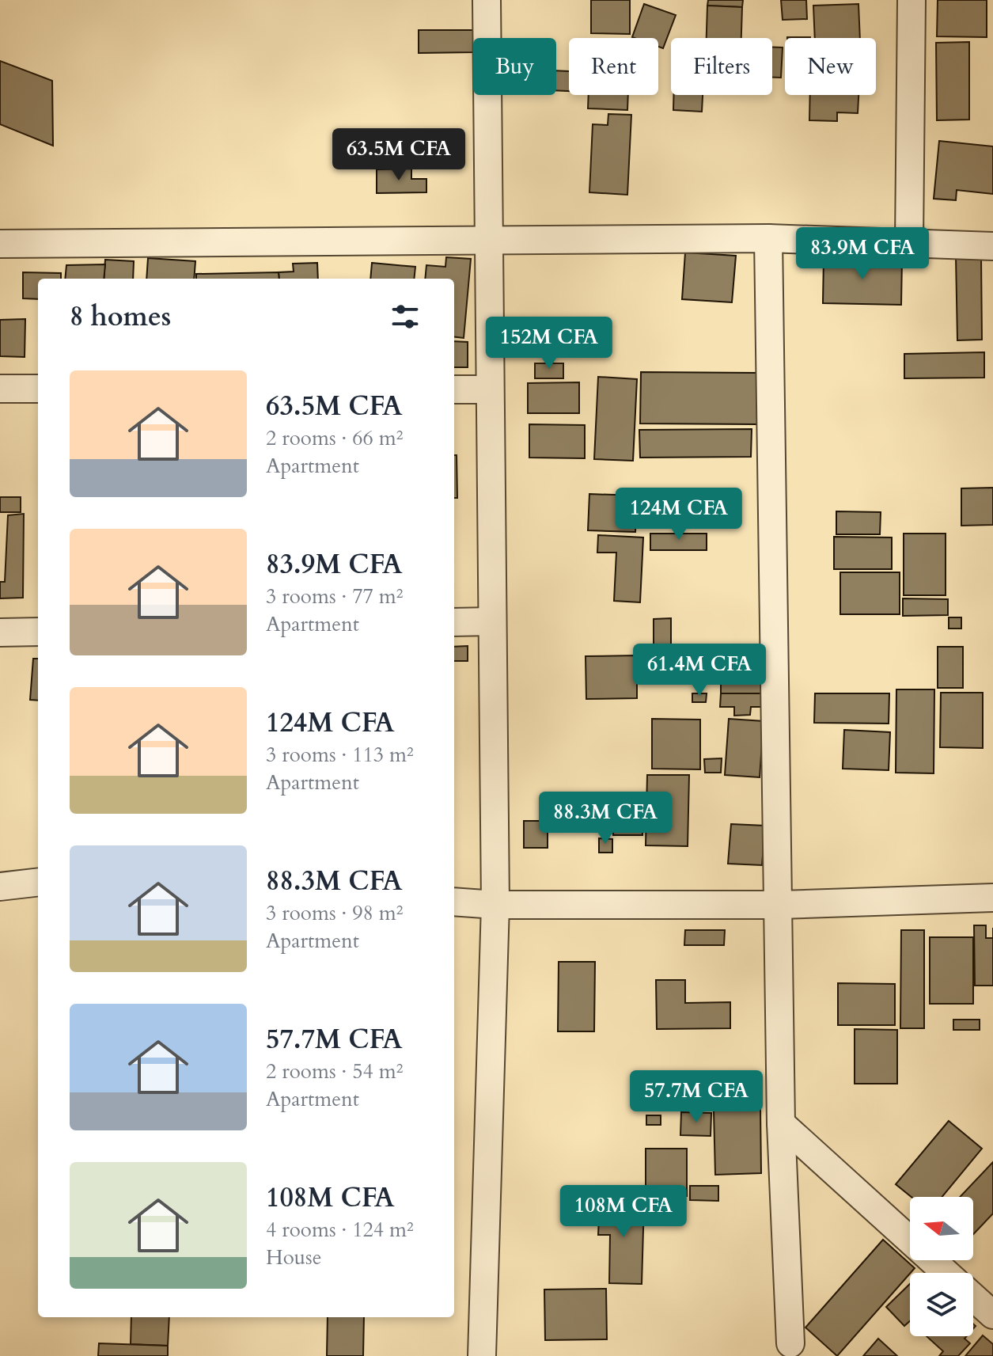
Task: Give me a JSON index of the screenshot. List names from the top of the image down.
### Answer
{
  "north": "left",
  "page": {
    "chip": [
      "Buy",
      "Rent",
      "Filters",
      "New"
    ],
    "price": [
      "63.5M CFA",
      "83.9M CFA",
      "152M CFA",
      "124M CFA",
      "61.4M CFA",
      "88.3M CFA",
      "57.7M CFA",
      "108M CFA"
    ],
    "heading": "8 homes",
    "list": [
      {
        "name": "63.5M CFA",
        "note": "2 rooms · 66 m² · Apartment"
      },
      {
        "name": "83.9M CFA",
        "note": "3 rooms · 77 m² · Apartment"
      },
      {
        "name": "124M CFA",
        "note": "3 rooms · 113 m² · Apartment"
      },
      {
        "name": "88.3M CFA",
        "note": "3 rooms · 98 m² · Apartment"
      },
      {
        "name": "57.7M CFA",
        "note": "2 rooms · 54 m² · Apartment"
      },
      {
        "name": "108M CFA",
        "note": "4 rooms · 124 m² · House"
      }
    ]
  }
}
